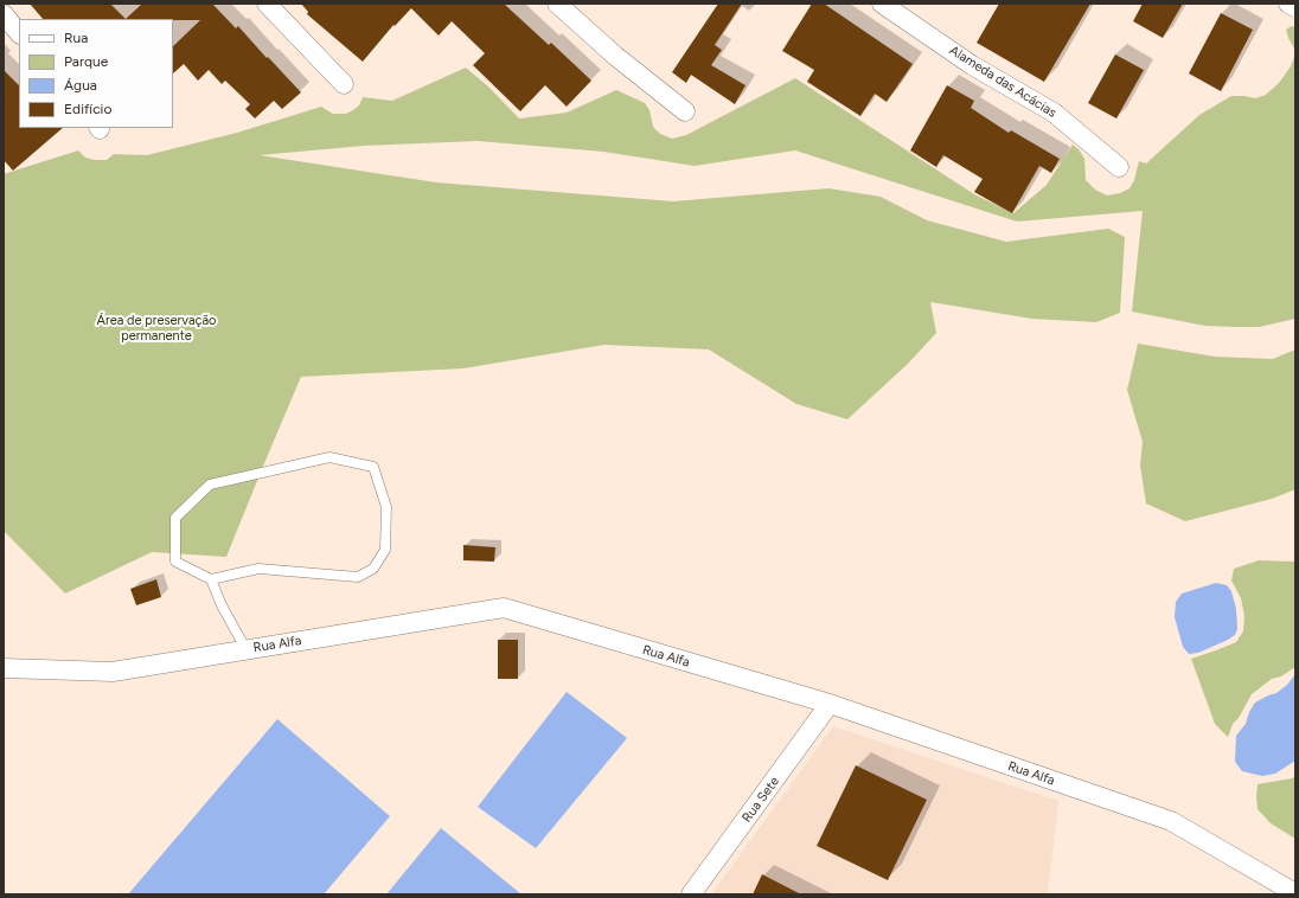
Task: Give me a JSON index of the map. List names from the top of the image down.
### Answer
{
  "streets": {
    "street": ["Alameda das Acácias", "Rua Alfa", "Rua Sete"]
  },
  "crossings": [
    ["Rua Alfa", "Rua Sete"]
  ],
  "parks": ["Área de preservação permanente"],
  "legend": [
    "Rua",
    "Parque",
    "Água",
    "Edifício"
  ]
}
